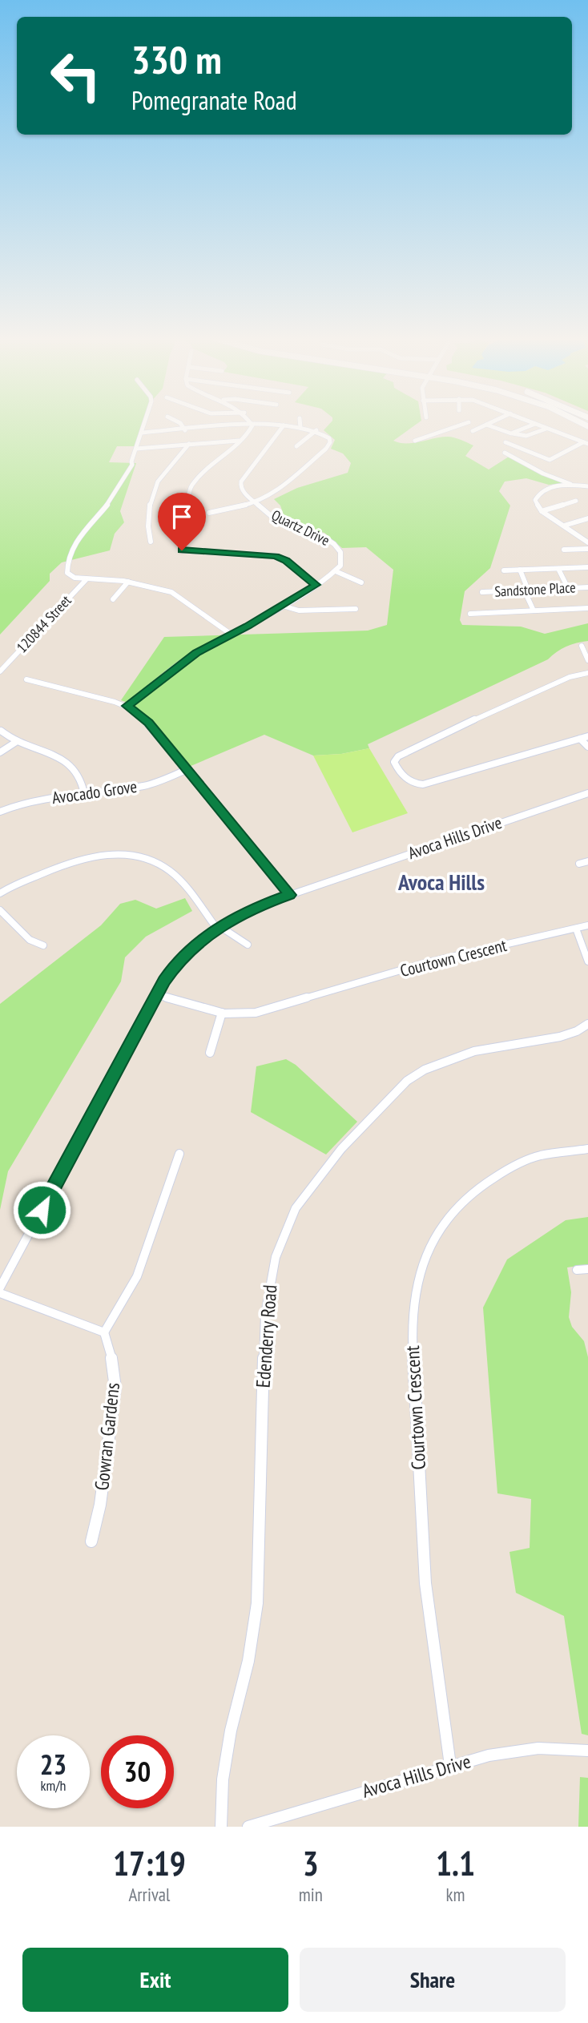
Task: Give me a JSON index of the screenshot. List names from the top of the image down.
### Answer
{
  "streets": {
    "street": [
      "Quartz Drive",
      "Sandstone Place",
      "120844 Street",
      "Avocado Grove",
      "Avoca Hills Drive",
      "Courtown Crescent",
      "Edenderry Road",
      "Gowran Gardens"
    ]
  },
  "crossings": [
    ["Avoca Hills Drive", "Courtown Crescent"]
  ],
  "districts": ["Avoca Hills"],
  "page": {
    "turn": ["330 m", "Pomegranate Road"],
    "speed": "23 km/h",
    "limit": "30",
    "eta": [
      "17:19",
      "Arrival",
      "3",
      "min",
      "1.1",
      "km"
    ],
    "buttons": ["Exit", "Share"]
  }
}
